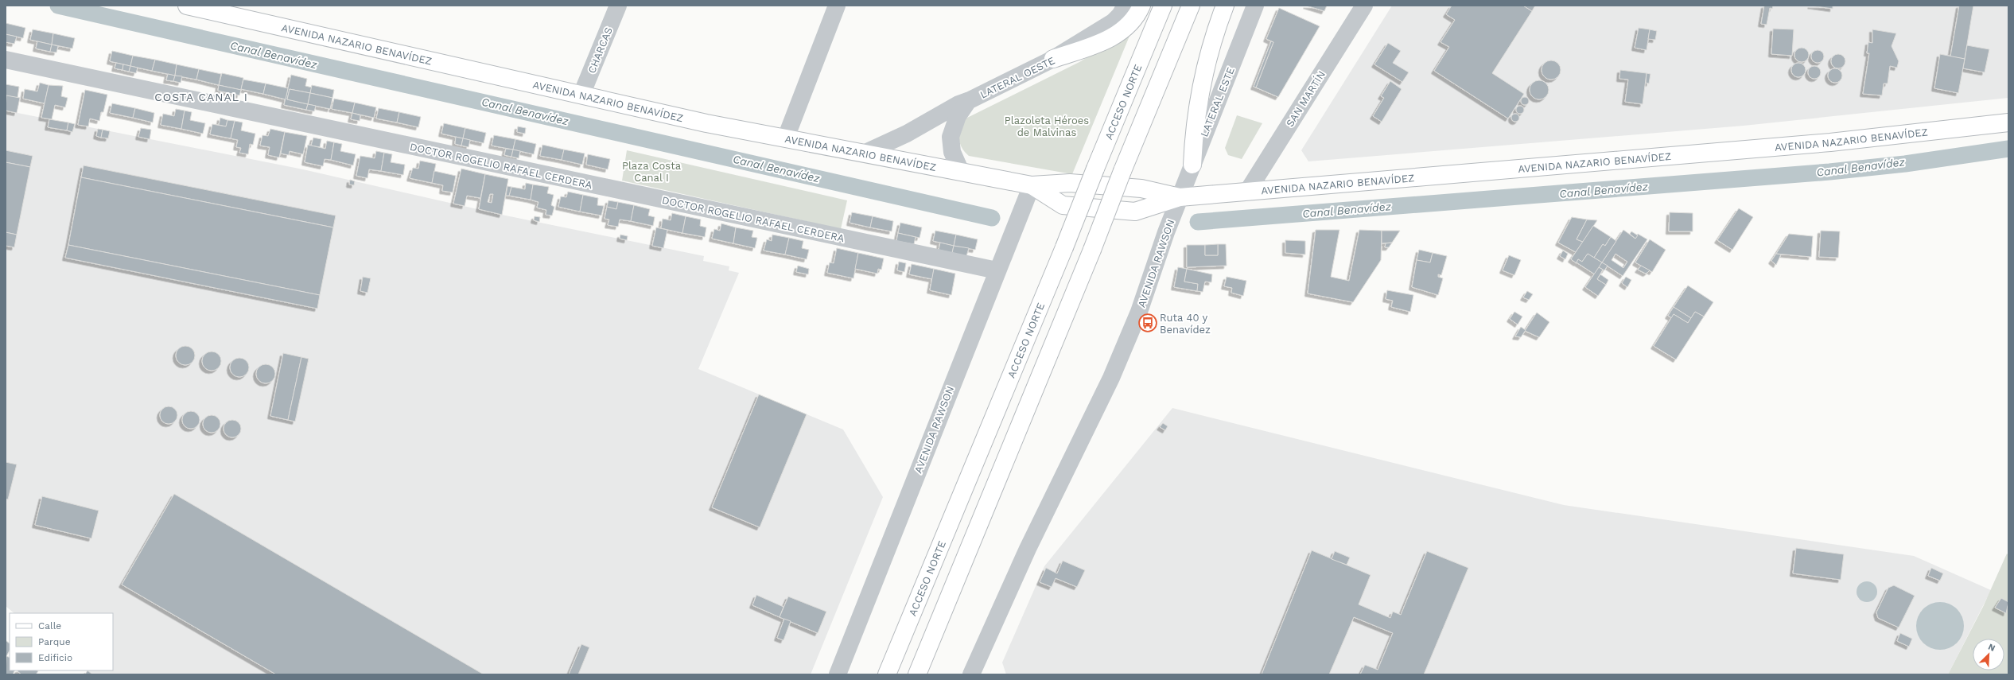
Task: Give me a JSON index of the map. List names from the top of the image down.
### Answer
{
  "streets": {
    "main road": ["AVENIDA NAZARIO BENAVÍDEZ", "ACCESO NORTE"],
    "street": [
      "CHARCAS",
      "LATERAL OESTE",
      "SAN MARTÍN",
      "LATERAL ESTE",
      "DOCTOR ROGELIO RAFAEL CERDERA",
      "AVENIDA RAWSON"
    ]
  },
  "crossings": [
    ["AVENIDA NAZARIO BENAVÍDEZ", "CHARCAS"],
    ["AVENIDA NAZARIO BENAVÍDEZ", "LATERAL OESTE"],
    ["AVENIDA NAZARIO BENAVÍDEZ", "SAN MARTÍN"],
    ["AVENIDA NAZARIO BENAVÍDEZ", "LATERAL ESTE"],
    ["AVENIDA NAZARIO BENAVÍDEZ", "AVENIDA RAWSON"],
    ["LATERAL ESTE", "AVENIDA RAWSON"],
    ["DOCTOR ROGELIO RAFAEL CERDERA", "AVENIDA RAWSON"]
  ],
  "districts": ["COSTA CANAL I"],
  "water": ["Canal Benavídez"],
  "parks": ["Plazoleta Héroes de Malvinas", "Plaza Costa Canal I"],
  "places": {
    "bus stop": ["Ruta 40 y Benavídez"]
  },
  "legend": ["Calle", "Parque", "Edificio"],
  "north": "top right"
}
